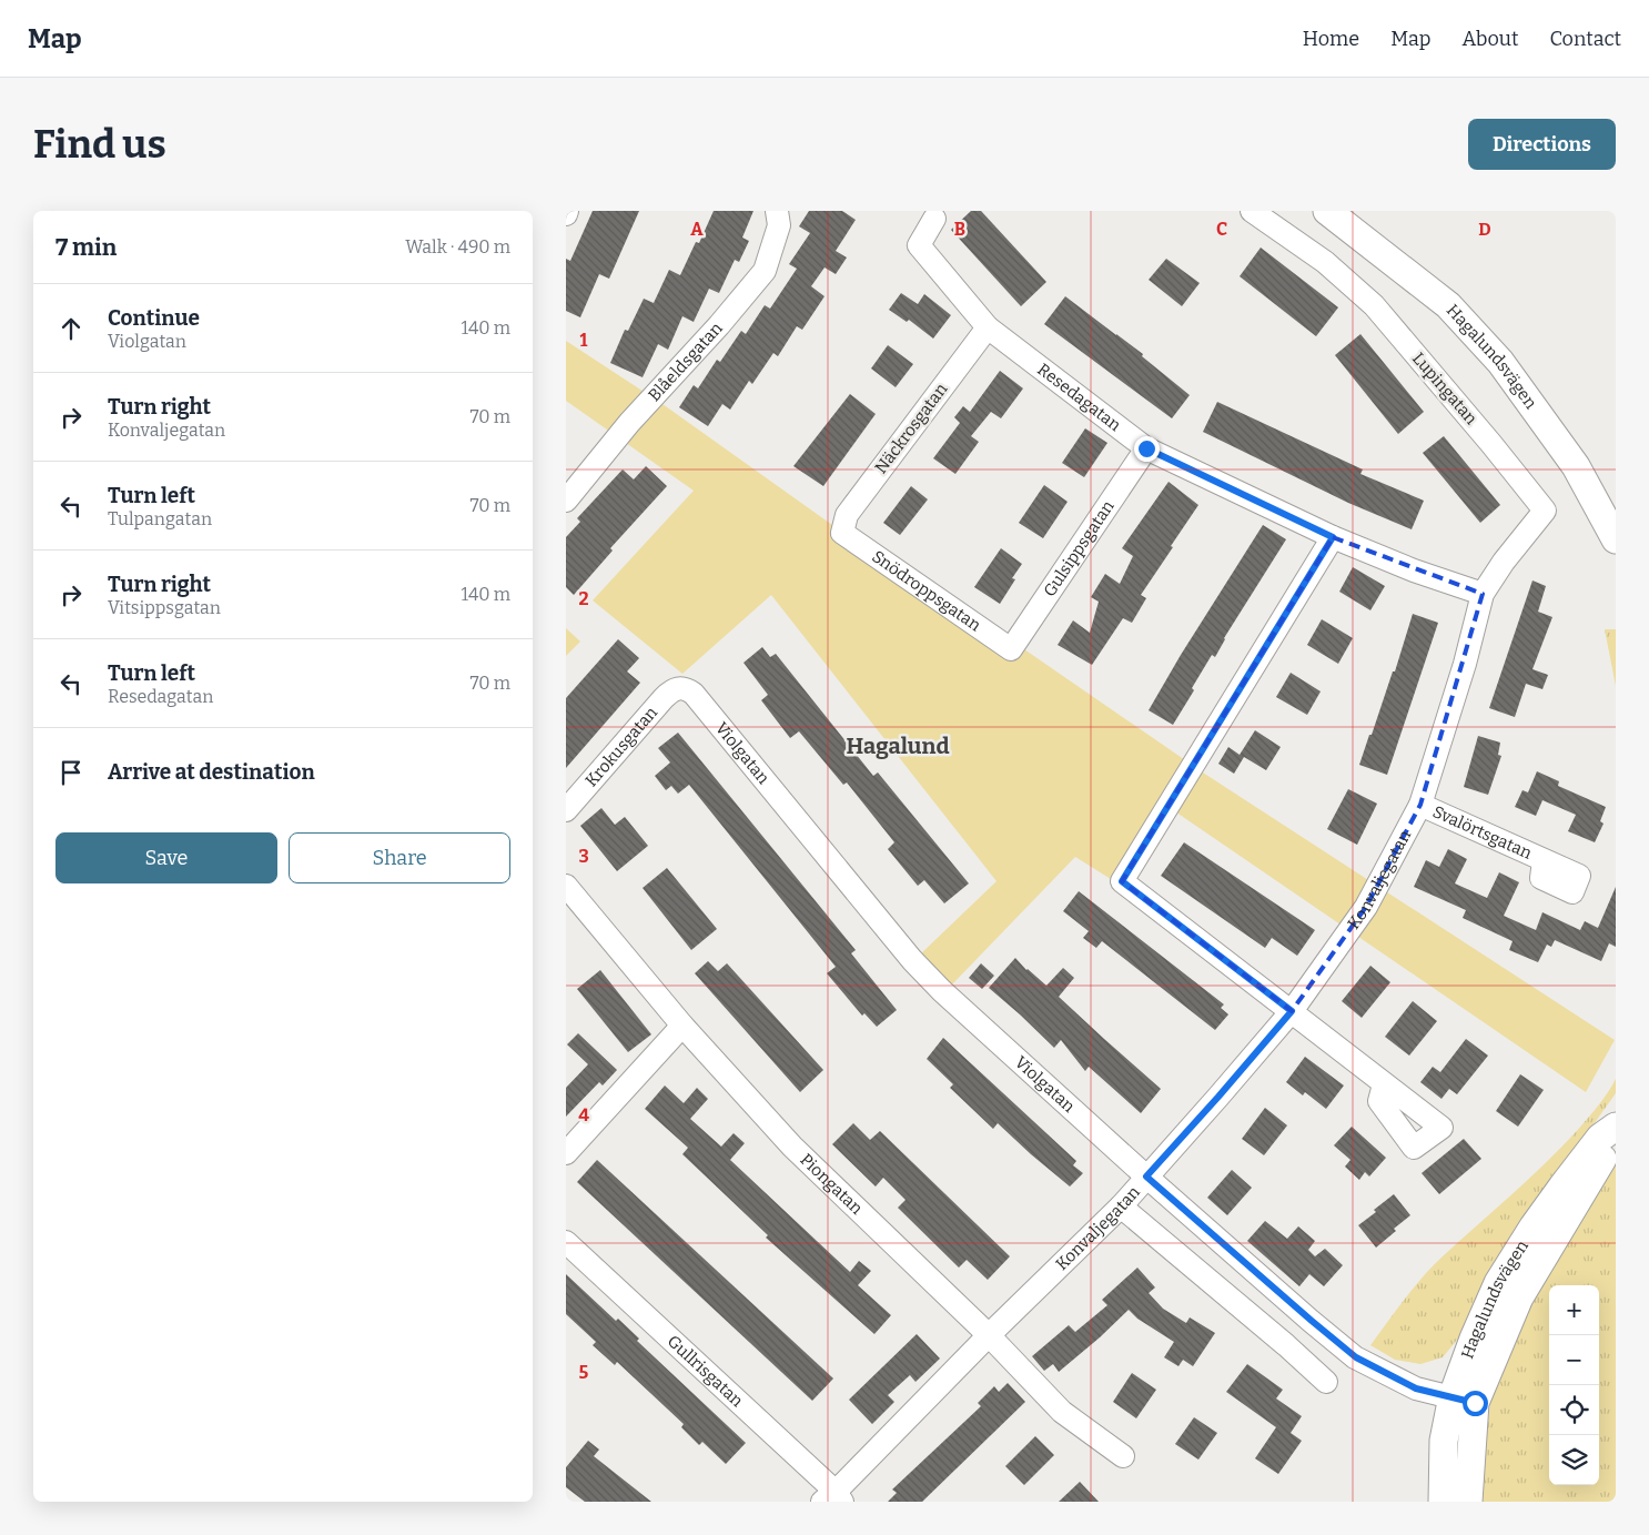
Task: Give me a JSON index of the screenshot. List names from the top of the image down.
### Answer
{
  "streets": {
    "street": [
      "Hagalundsvägen",
      "Blåeldsgatan",
      "Lupingatan",
      "Resedagatan",
      "Näckrosgatan",
      "Gulsippsgatan",
      "Snödroppsgatan",
      "Krokusgatan",
      "Violgatan",
      "Svalörtsgatan",
      "Konvaljegatan",
      "Piongatan",
      "Gullrisgatan"
    ]
  },
  "crossings": [
    ["Hagalundsvägen", "Violgatan"],
    ["Lupingatan", "Resedagatan"],
    ["Lupingatan", "Konvaljegatan"],
    ["Resedagatan", "Näckrosgatan"],
    ["Resedagatan", "Gulsippsgatan"],
    ["Resedagatan", "Konvaljegatan"],
    ["Näckrosgatan", "Snödroppsgatan"],
    ["Gulsippsgatan", "Snödroppsgatan"],
    ["Krokusgatan", "Violgatan"],
    ["Violgatan", "Konvaljegatan"],
    ["Svalörtsgatan", "Konvaljegatan"],
    ["Konvaljegatan", "Piongatan"],
    ["Konvaljegatan", "Gullrisgatan"]
  ],
  "districts": ["Hagalund"],
  "page": {
    "header": "Map",
    "nav": [
      "Home",
      "Map",
      "About",
      "Contact"
    ],
    "buttons": [
      "Directions",
      ["Save", "Share"]
    ],
    "title": "Find us",
    "heading": ["7 min", "Walk · 490 m"],
    "list": [
      ["Continue", "Violgatan", "140 m"],
      ["Turn right", "Konvaljegatan", "70 m"],
      ["Turn left", "Tulpangatan", "70 m"],
      ["Turn right", "Vitsippsgatan", "140 m"],
      ["Turn left", "Resedagatan", "70 m"],
      "Arrive at destination"
    ],
    "map_buttons": ["+", "−"]
  },
  "grid": {
    "columns": [
      "A",
      "B",
      "C",
      "D"
    ],
    "rows": [
      "1",
      "2",
      "3",
      "4",
      "5"
    ]
  }
}
